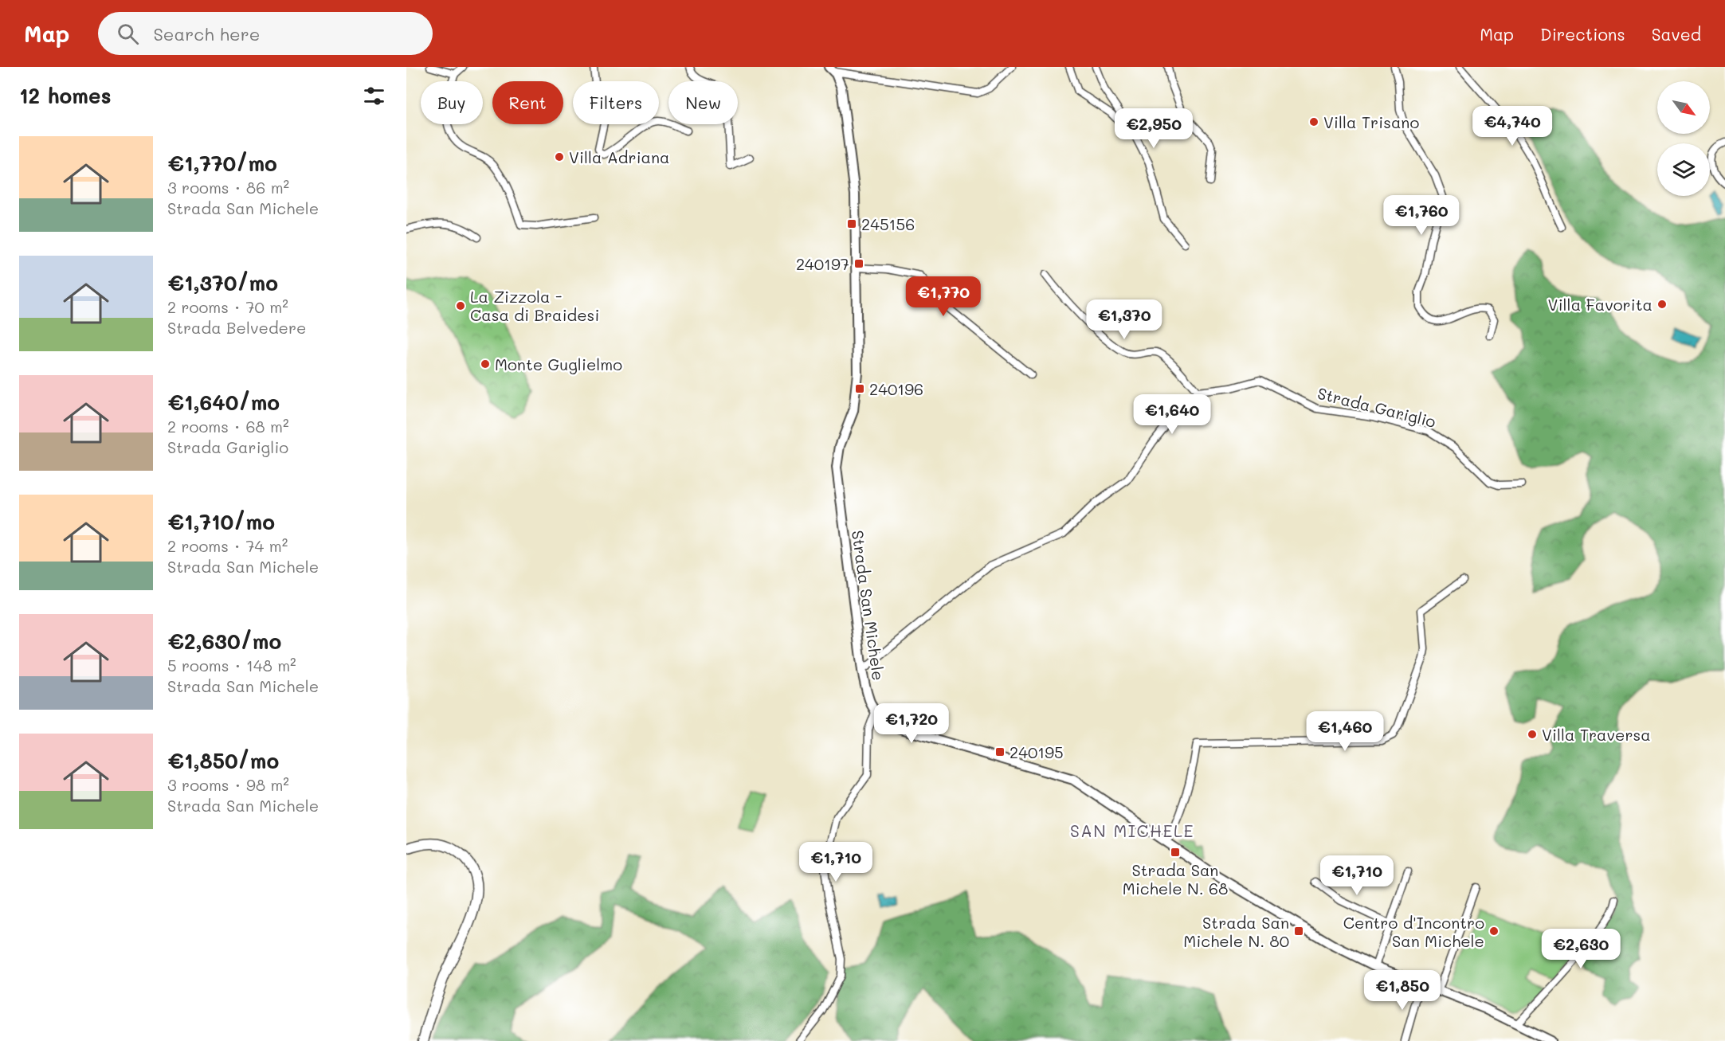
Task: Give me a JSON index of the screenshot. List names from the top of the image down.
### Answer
{
  "streets": {
    "street": ["Strada Gariglio", "Strada San Michele"]
  },
  "districts": ["SAN MICHELE"],
  "places": {
    "other": [
      "Villa Trisano",
      "Villa Adriana",
      "Villa Favorita",
      "La Zizzola - Casa di Braidesi",
      "Monte Guglielmo",
      "Villa Traversa",
      "Centro d'Incontro San Michele"
    ],
    "transit": [
      "245156",
      "240197",
      "240196",
      "240195",
      "Strada San Michele N. 68",
      "Strada San Michele N. 80"
    ]
  },
  "north": "bottom right",
  "page": {
    "header": "Map",
    "search": "Search here",
    "nav": ["Map", "Directions", "Saved"],
    "heading": "12 homes",
    "chip": [
      "Buy",
      "Rent",
      "Filters",
      "New"
    ],
    "price": [
      "€4,740",
      "€2,950",
      "€1,760",
      "€1,770",
      "€1,370",
      "€1,640",
      "€1,720",
      "€1,460",
      "€1,710",
      "€1,710",
      "€2,630",
      "€1,850"
    ],
    "list": [
      {
        "name": "€1,770/mo",
        "note": "3 rooms · 86 m² · Strada San Michele"
      },
      {
        "name": "€1,370/mo",
        "note": "2 rooms · 70 m² · Strada Belvedere"
      },
      {
        "name": "€1,640/mo",
        "note": "2 rooms · 68 m² · Strada Gariglio"
      },
      {
        "name": "€1,710/mo",
        "note": "2 rooms · 74 m² · Strada San Michele"
      },
      {
        "name": "€2,630/mo",
        "note": "5 rooms · 148 m² · Strada San Michele"
      },
      {
        "name": "€1,850/mo",
        "note": "3 rooms · 98 m² · Strada San Michele"
      }
    ]
  }
}
